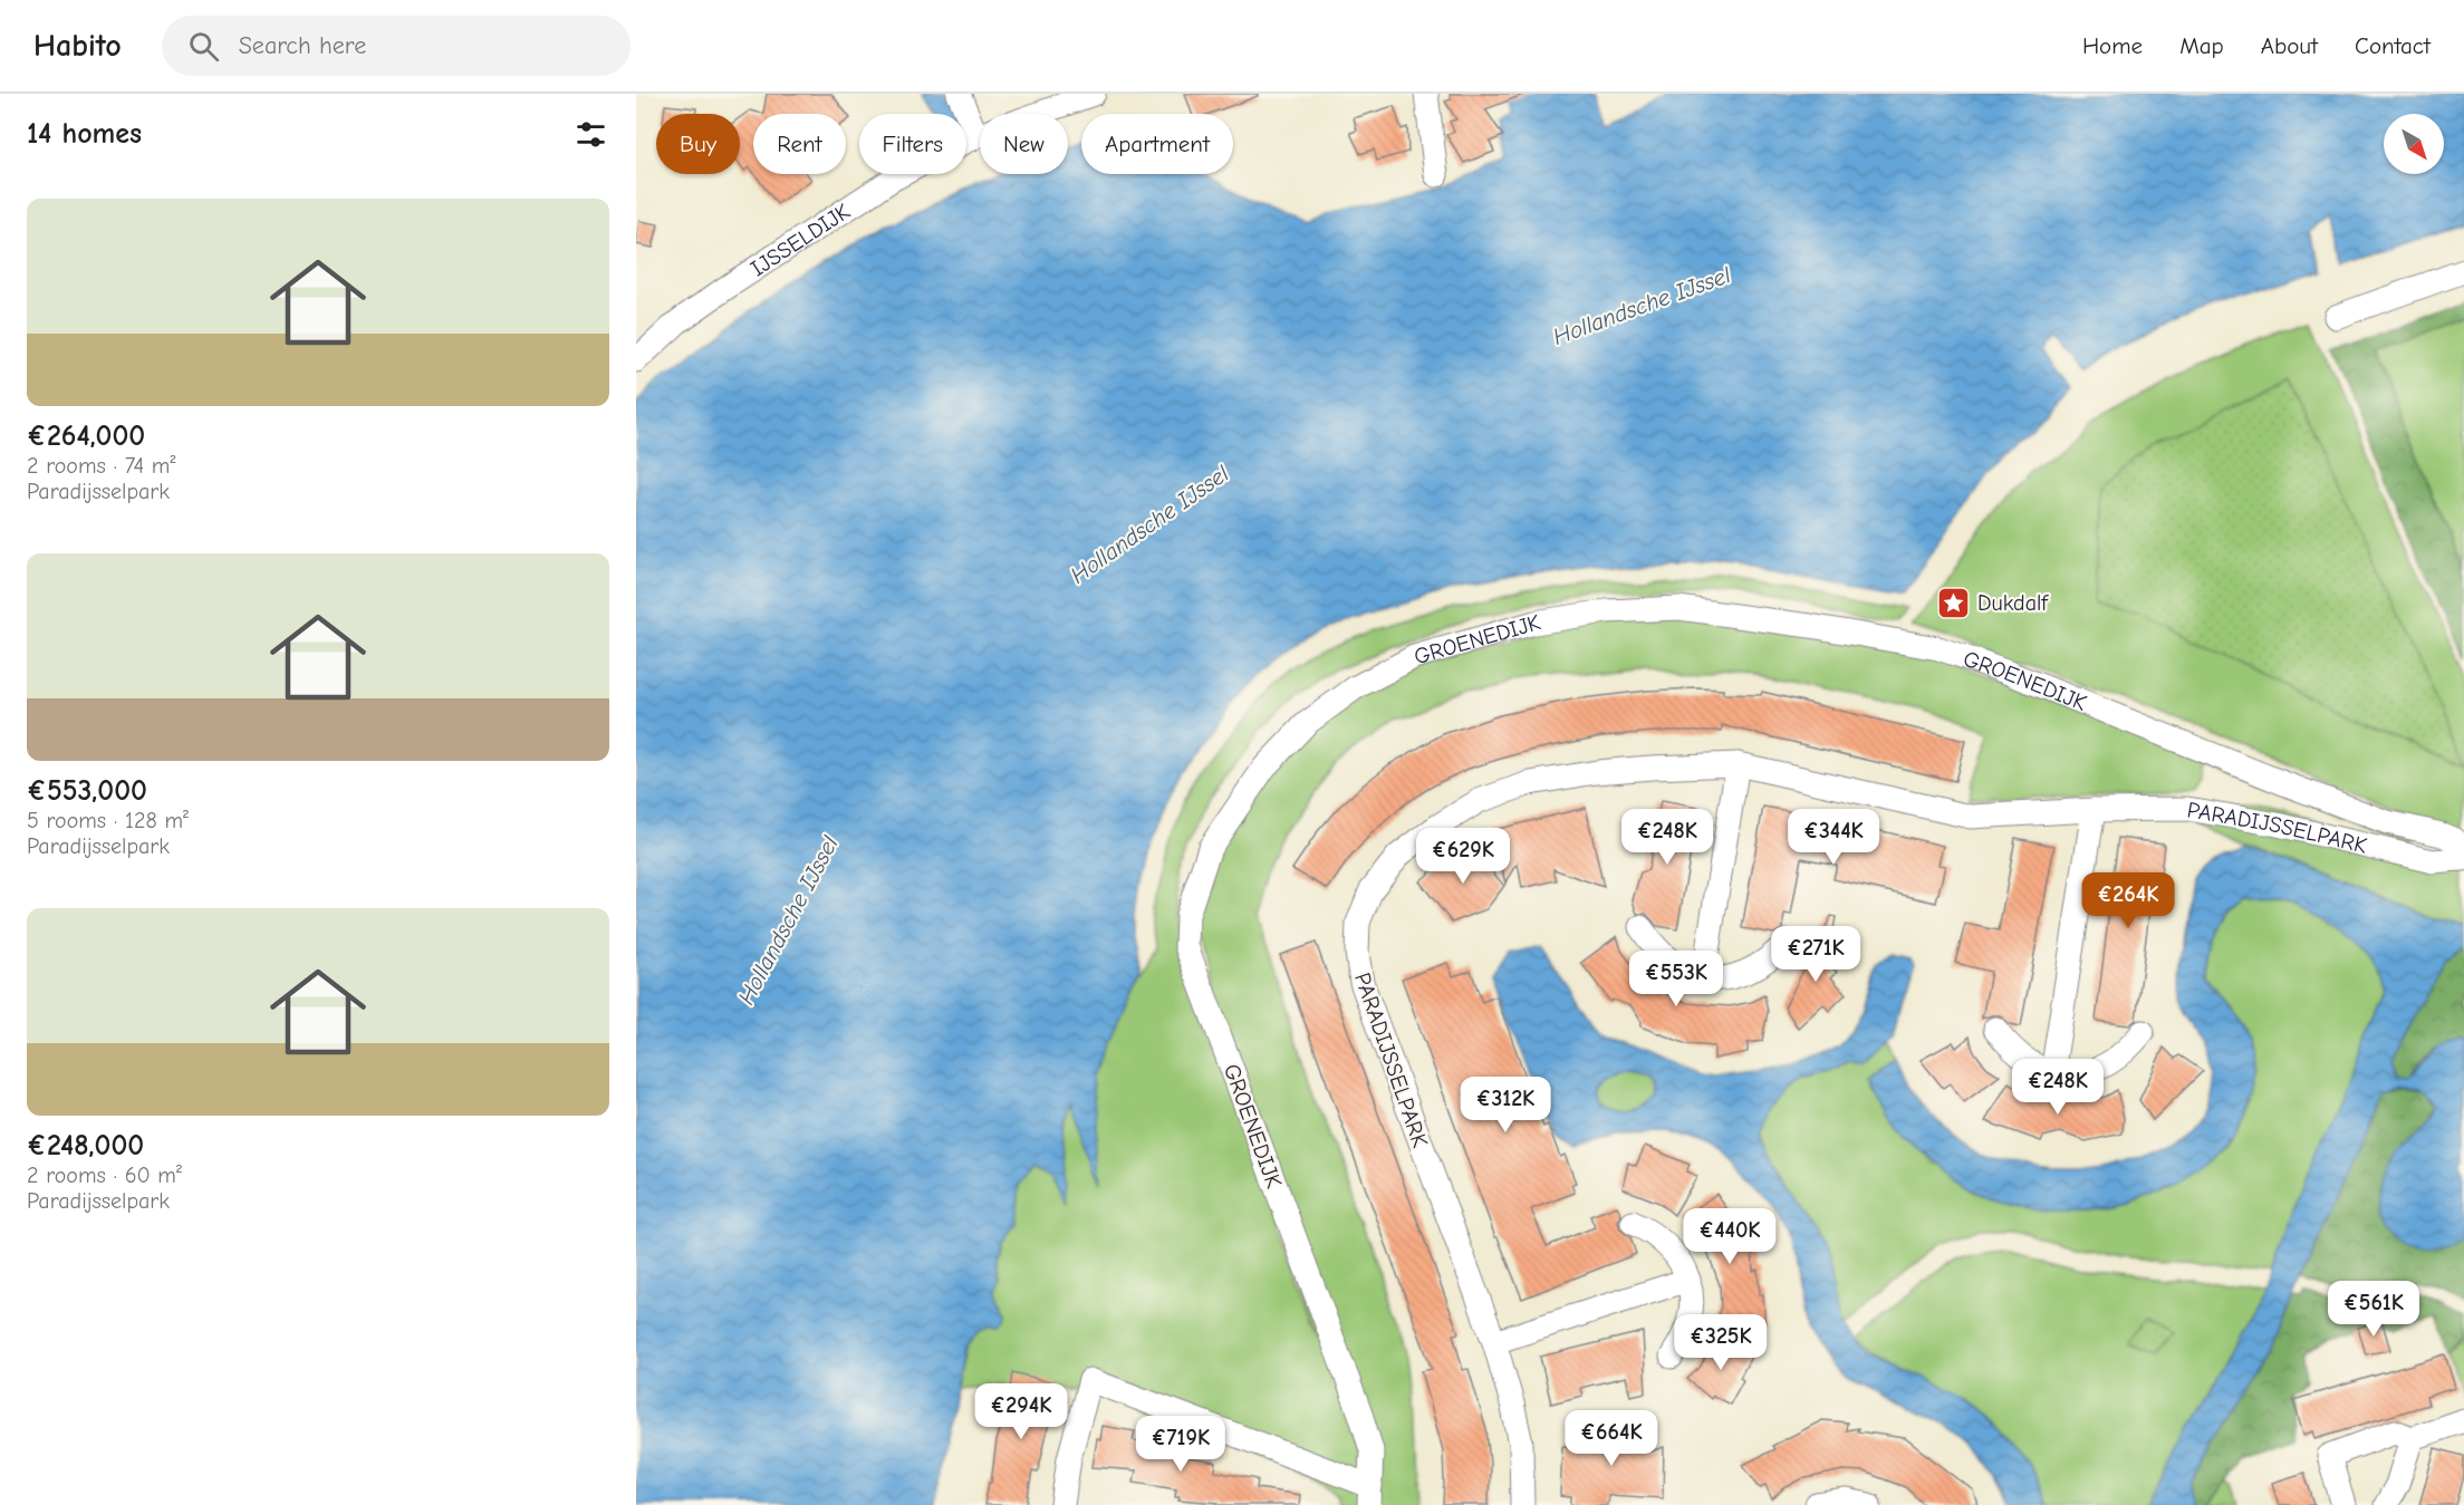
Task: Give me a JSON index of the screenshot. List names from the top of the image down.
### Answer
{
  "streets": {
    "street": ["IJSSELDIJK", "GROENEDIJK", "PARADIJSSELPARK"]
  },
  "crossings": [
    ["GROENEDIJK", "PARADIJSSELPARK"]
  ],
  "water": ["Hollandsche IJssel"],
  "places": {
    "place": ["Dukdalf"]
  },
  "north": "bottom right",
  "page": {
    "header": "Habito",
    "search": "Search here",
    "nav": [
      "Home",
      "Map",
      "About",
      "Contact"
    ],
    "heading": "14 homes",
    "chip": [
      "Buy",
      "Rent",
      "Filters",
      "New",
      "Apartment"
    ],
    "list": [
      {
        "name": "€264,000",
        "note": "2 rooms · 74 m² · Paradijsselpark"
      },
      {
        "name": "€553,000",
        "note": "5 rooms · 128 m² · Paradijsselpark"
      },
      {
        "name": "€248,000",
        "note": "2 rooms · 60 m² · Paradijsselpark"
      }
    ],
    "price": [
      "€248K",
      "€344K",
      "€629K",
      "€264K",
      "€271K",
      "€553K",
      "€248K",
      "€312K",
      "€440K",
      "€561K",
      "€325K",
      "€294K",
      "€664K",
      "€719K"
    ]
  }
}
